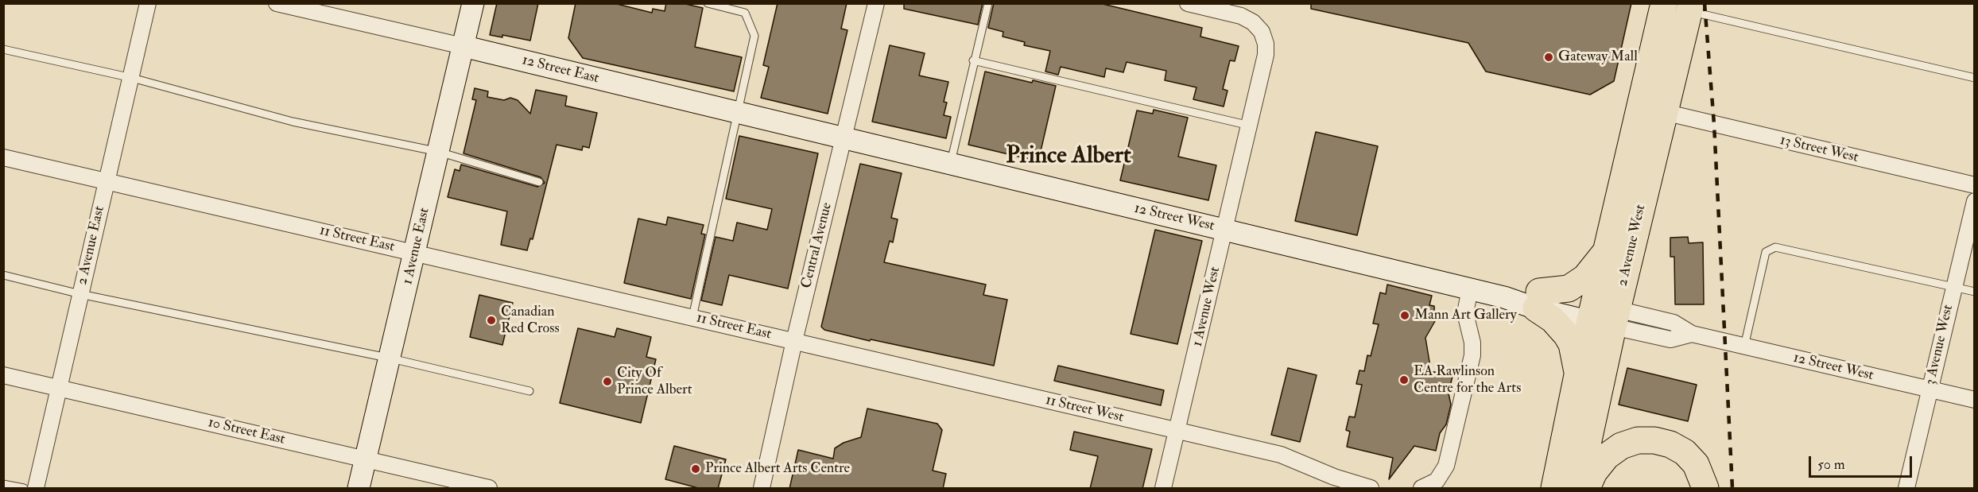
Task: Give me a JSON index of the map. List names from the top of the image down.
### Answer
{
  "streets": {
    "highway": ["2 Avenue West"],
    "street": [
      "12 Street East",
      "13 Street West",
      "12 Street West",
      "11 Street East",
      "2 Avenue East",
      "Central Avenue",
      "1 Avenue East",
      "1 Avenue West",
      "3 Avenue West",
      "11 Street West",
      "10 Street East"
    ]
  },
  "crossings": [
    ["12 Street East", "12 Street West"],
    ["12 Street East", "Central Avenue"],
    ["12 Street East", "1 Avenue East"],
    ["13 Street West", "2 Avenue West"],
    ["12 Street West", "Central Avenue"],
    ["12 Street West", "2 Avenue West"],
    ["12 Street West", "1 Avenue West"],
    ["12 Street West", "3 Avenue West"],
    ["11 Street East", "2 Avenue East"],
    ["11 Street East", "Central Avenue"],
    ["11 Street East", "1 Avenue East"],
    ["11 Street East", "11 Street West"],
    ["2 Avenue East", "10 Street East"],
    ["Central Avenue", "11 Street West"],
    ["1 Avenue East", "10 Street East"],
    ["1 Avenue West", "11 Street West"]
  ],
  "districts": ["Prince Albert"],
  "places": [
    "Gateway Mall",
    "Mann Art Gallery",
    "Canadian Red Cross",
    "EA Rawlinson Centre for the Arts",
    "City Of Prince Albert",
    "Prince Albert Arts Centre"
  ],
  "scale_bar": "50 m"
}
